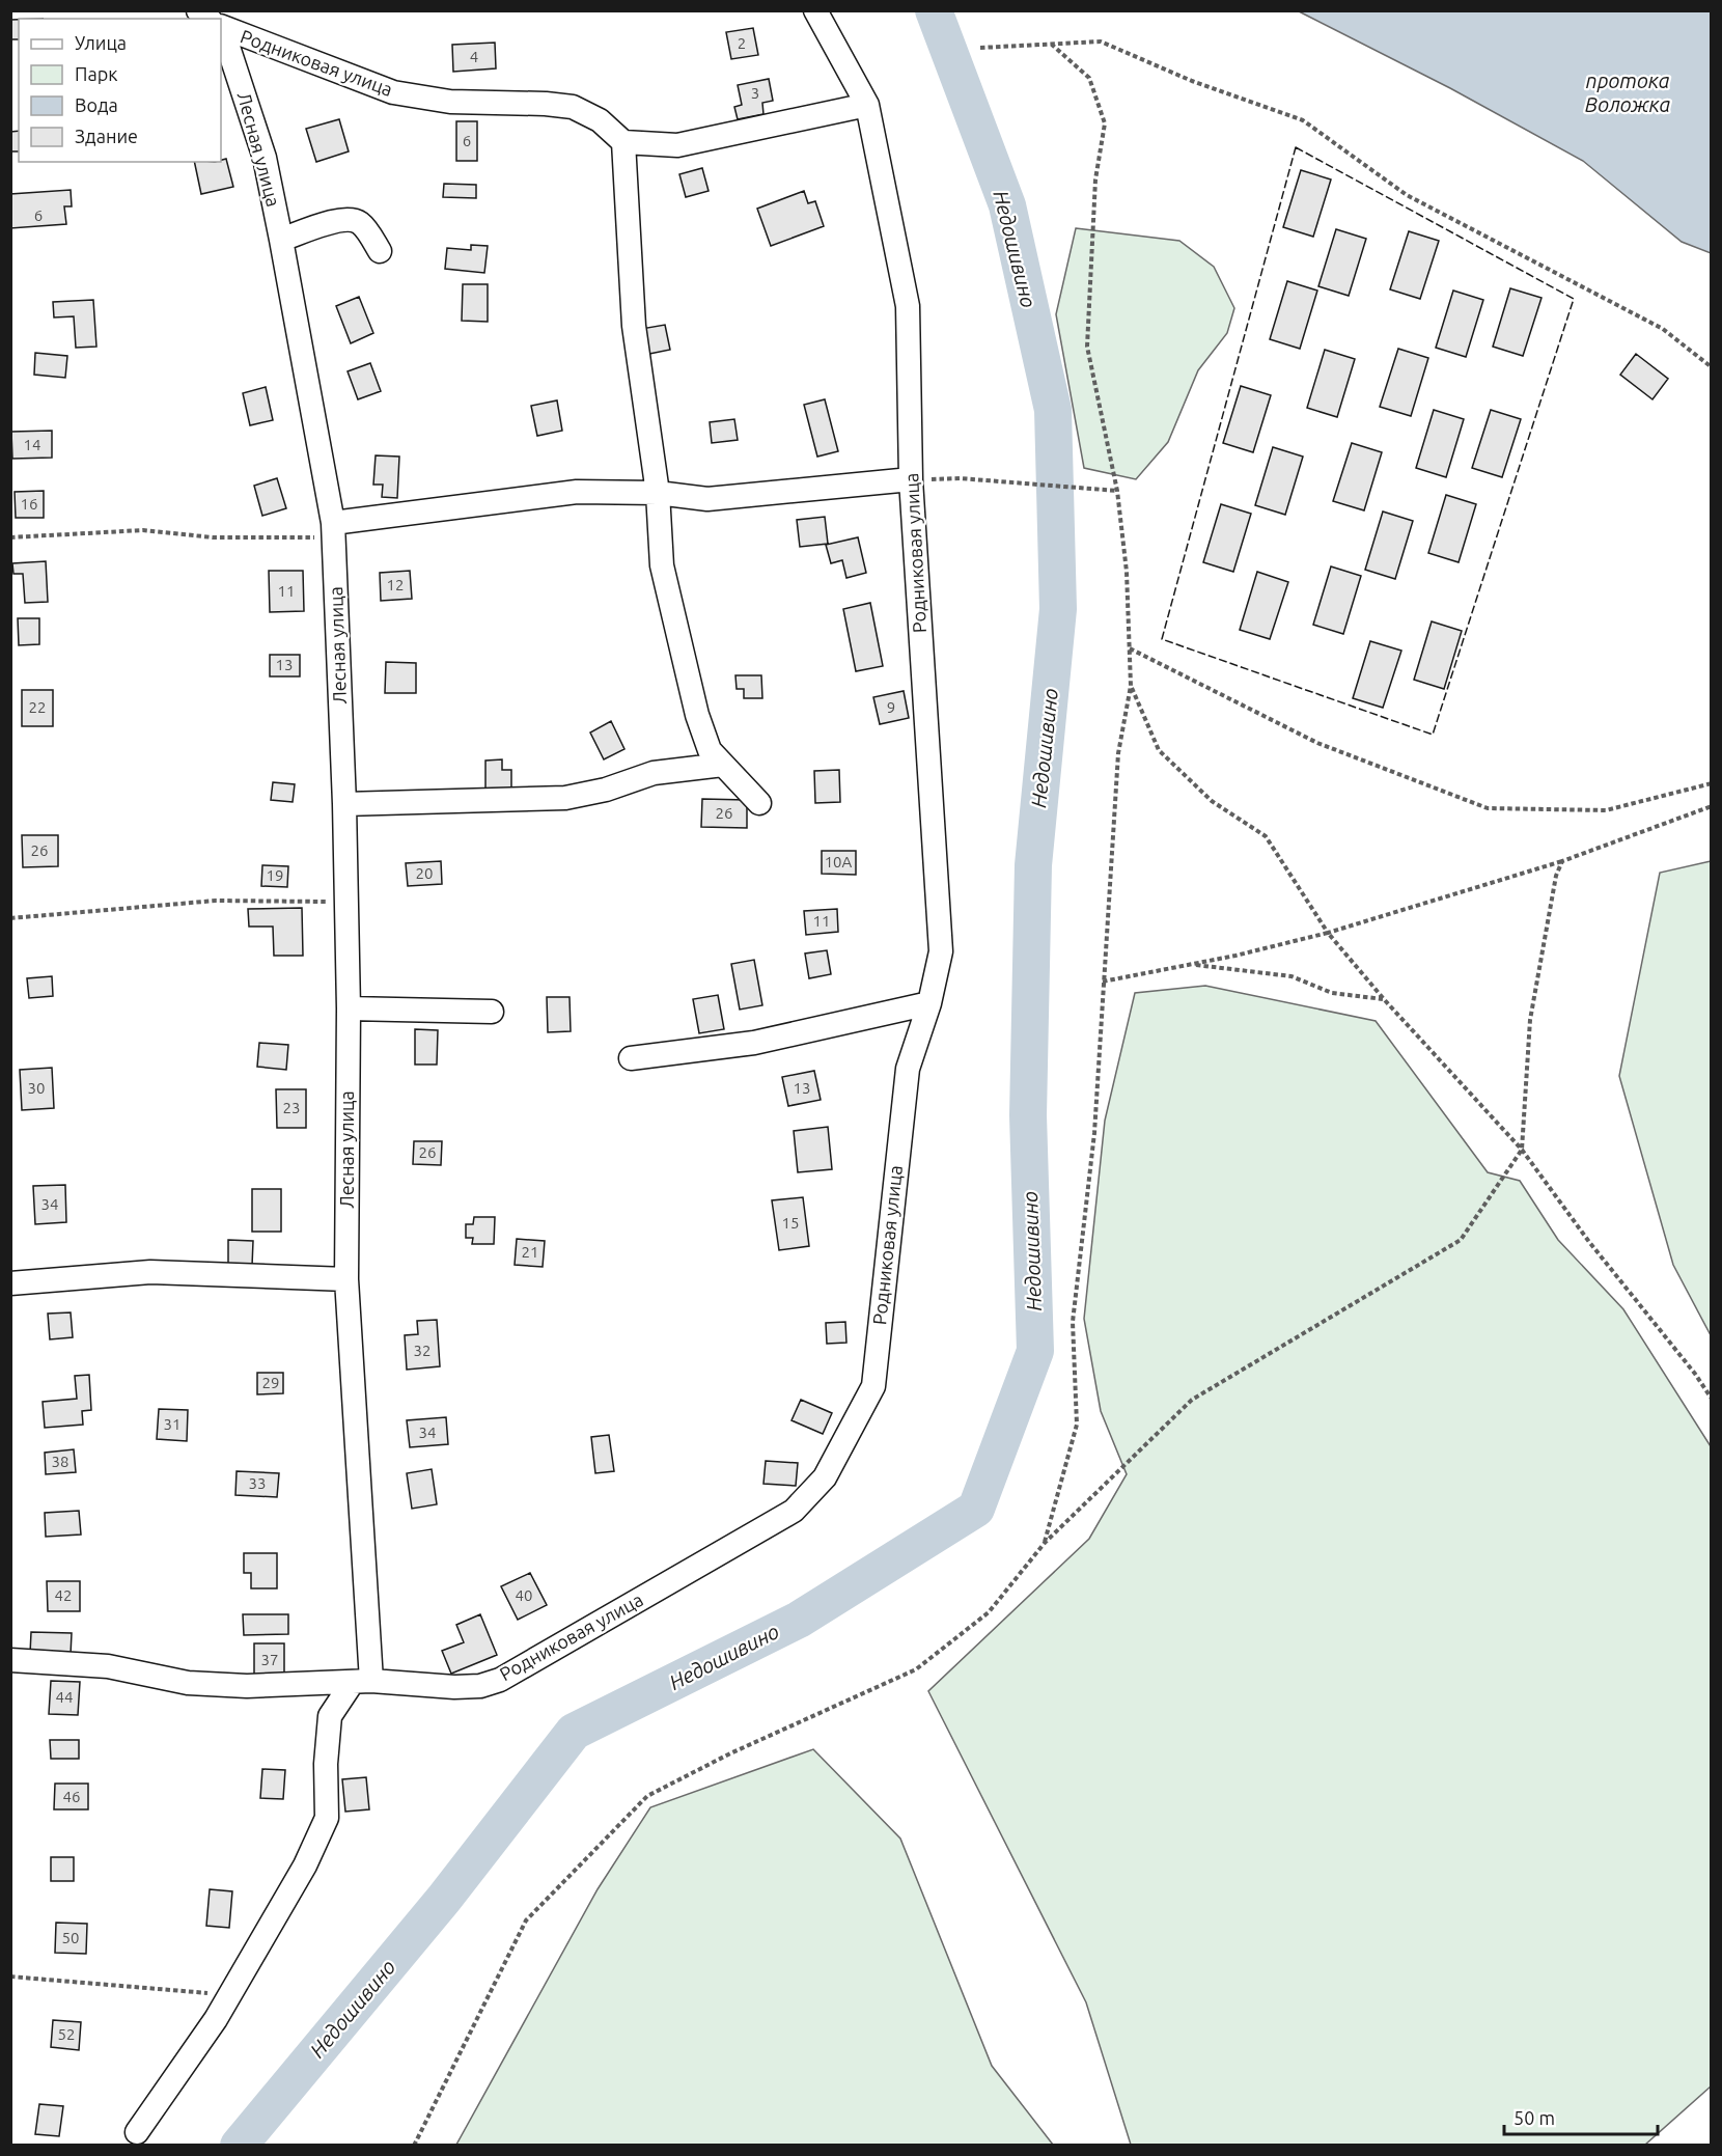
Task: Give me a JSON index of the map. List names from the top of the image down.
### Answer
{
  "streets": {
    "street": ["Родниковая улица", "Лесная улица"]
  },
  "crossings": [
    ["Родниковая улица", "Лесная улица"]
  ],
  "water": ["протока Воложка", "Недошивино"],
  "house_numbers": [
    "2",
    "4",
    "3",
    "6",
    "6",
    "14",
    "16",
    "12",
    "11",
    "13",
    "22",
    "9",
    "26",
    "26",
    "10А",
    "20",
    "19",
    "11",
    "30",
    "13",
    "23",
    "26",
    "34",
    "15",
    "21",
    "32",
    "29",
    "31",
    "34",
    "38",
    "33",
    "42",
    "40",
    "37",
    "44",
    "46",
    "50",
    "52"
  ],
  "legend": [
    "Улица",
    "Парк",
    "Вода",
    "Здание"
  ],
  "scale_bar": "50 m"
}
